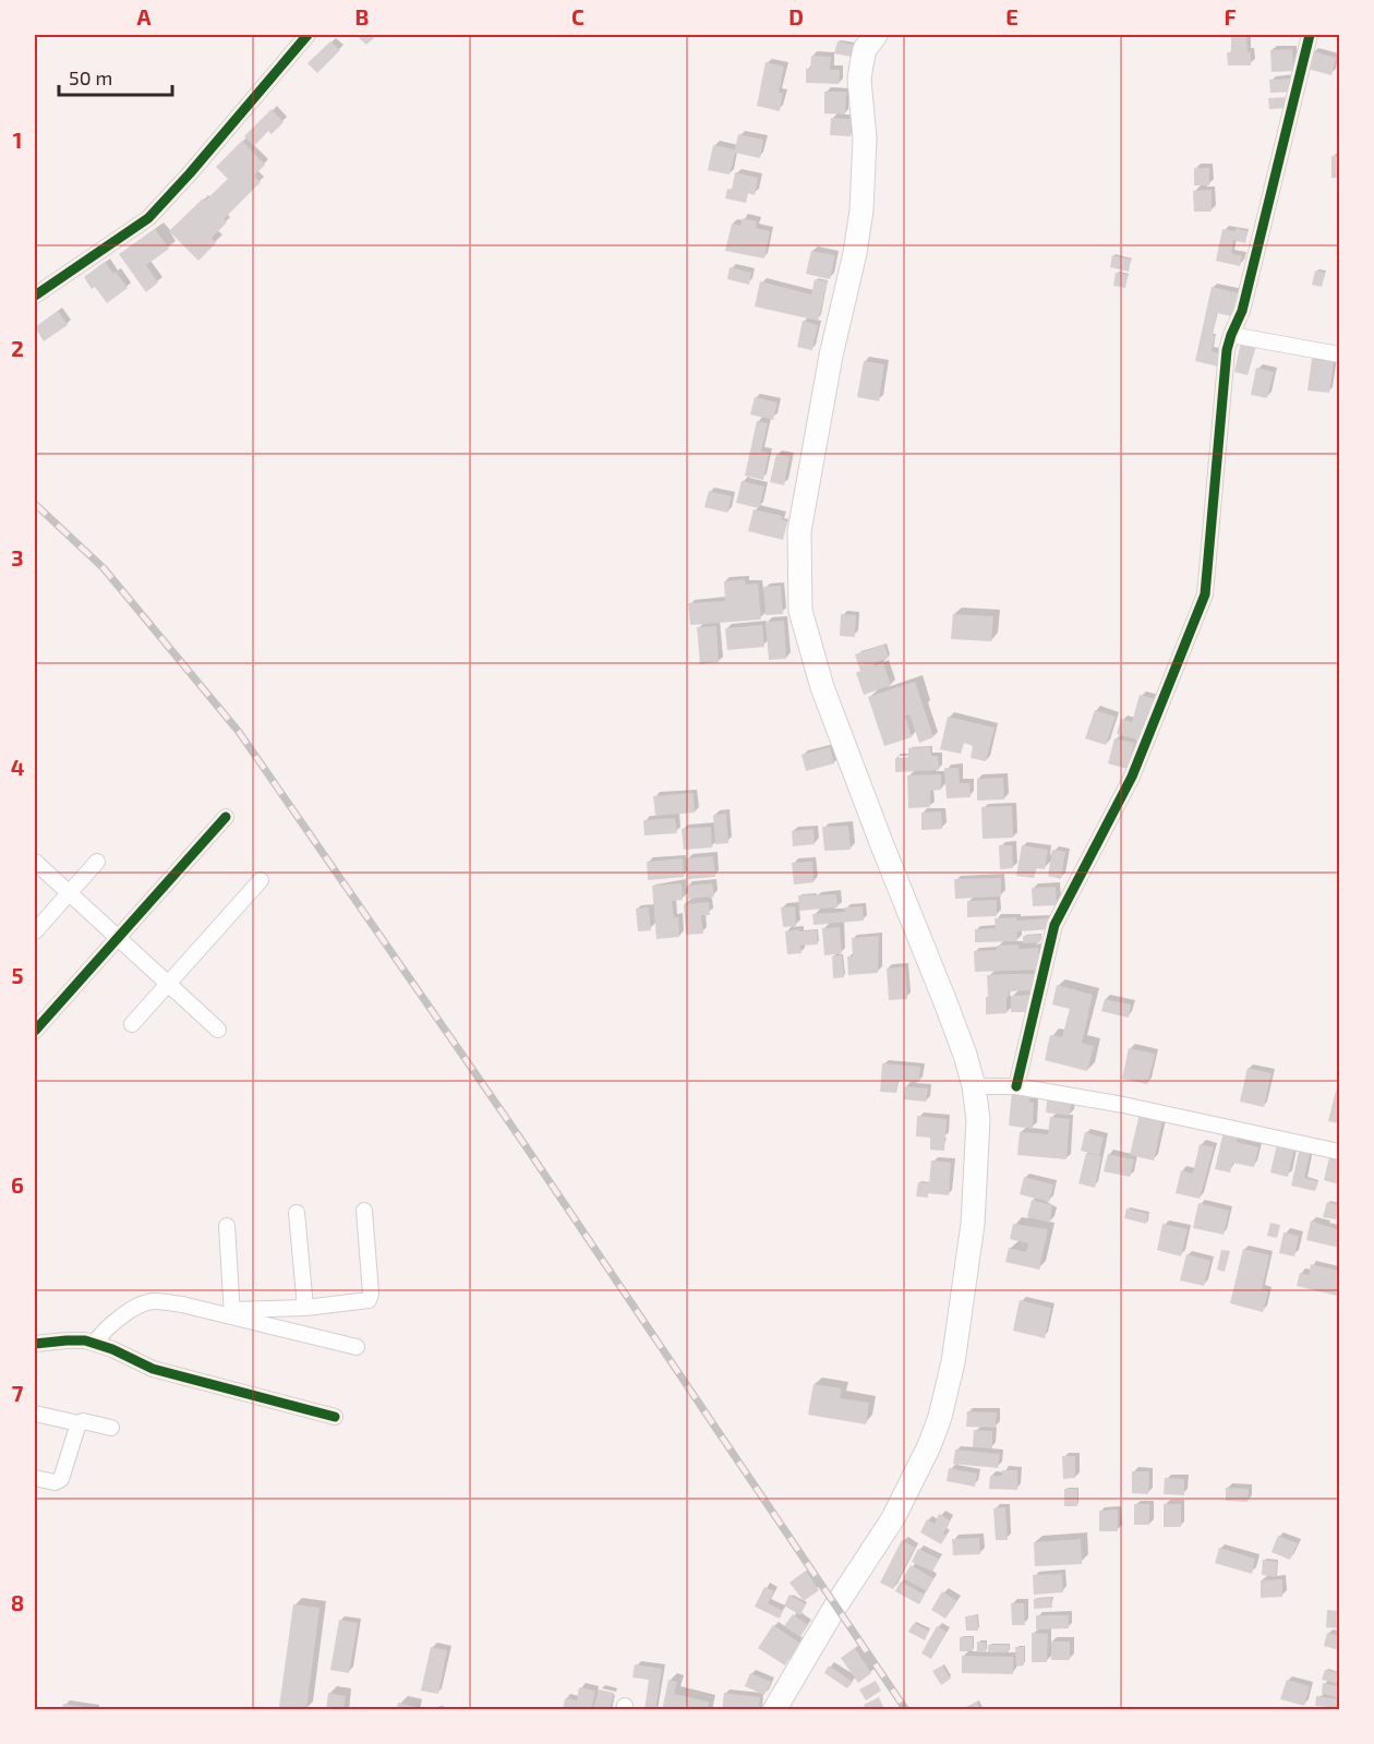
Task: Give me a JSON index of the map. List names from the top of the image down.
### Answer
{
  "scale_bar": "50 m",
  "grid": {
    "columns": [
      "A",
      "B",
      "C",
      "D",
      "E",
      "F"
    ],
    "rows": [
      "1",
      "2",
      "3",
      "4",
      "5",
      "6",
      "7",
      "8"
    ]
  }
}
